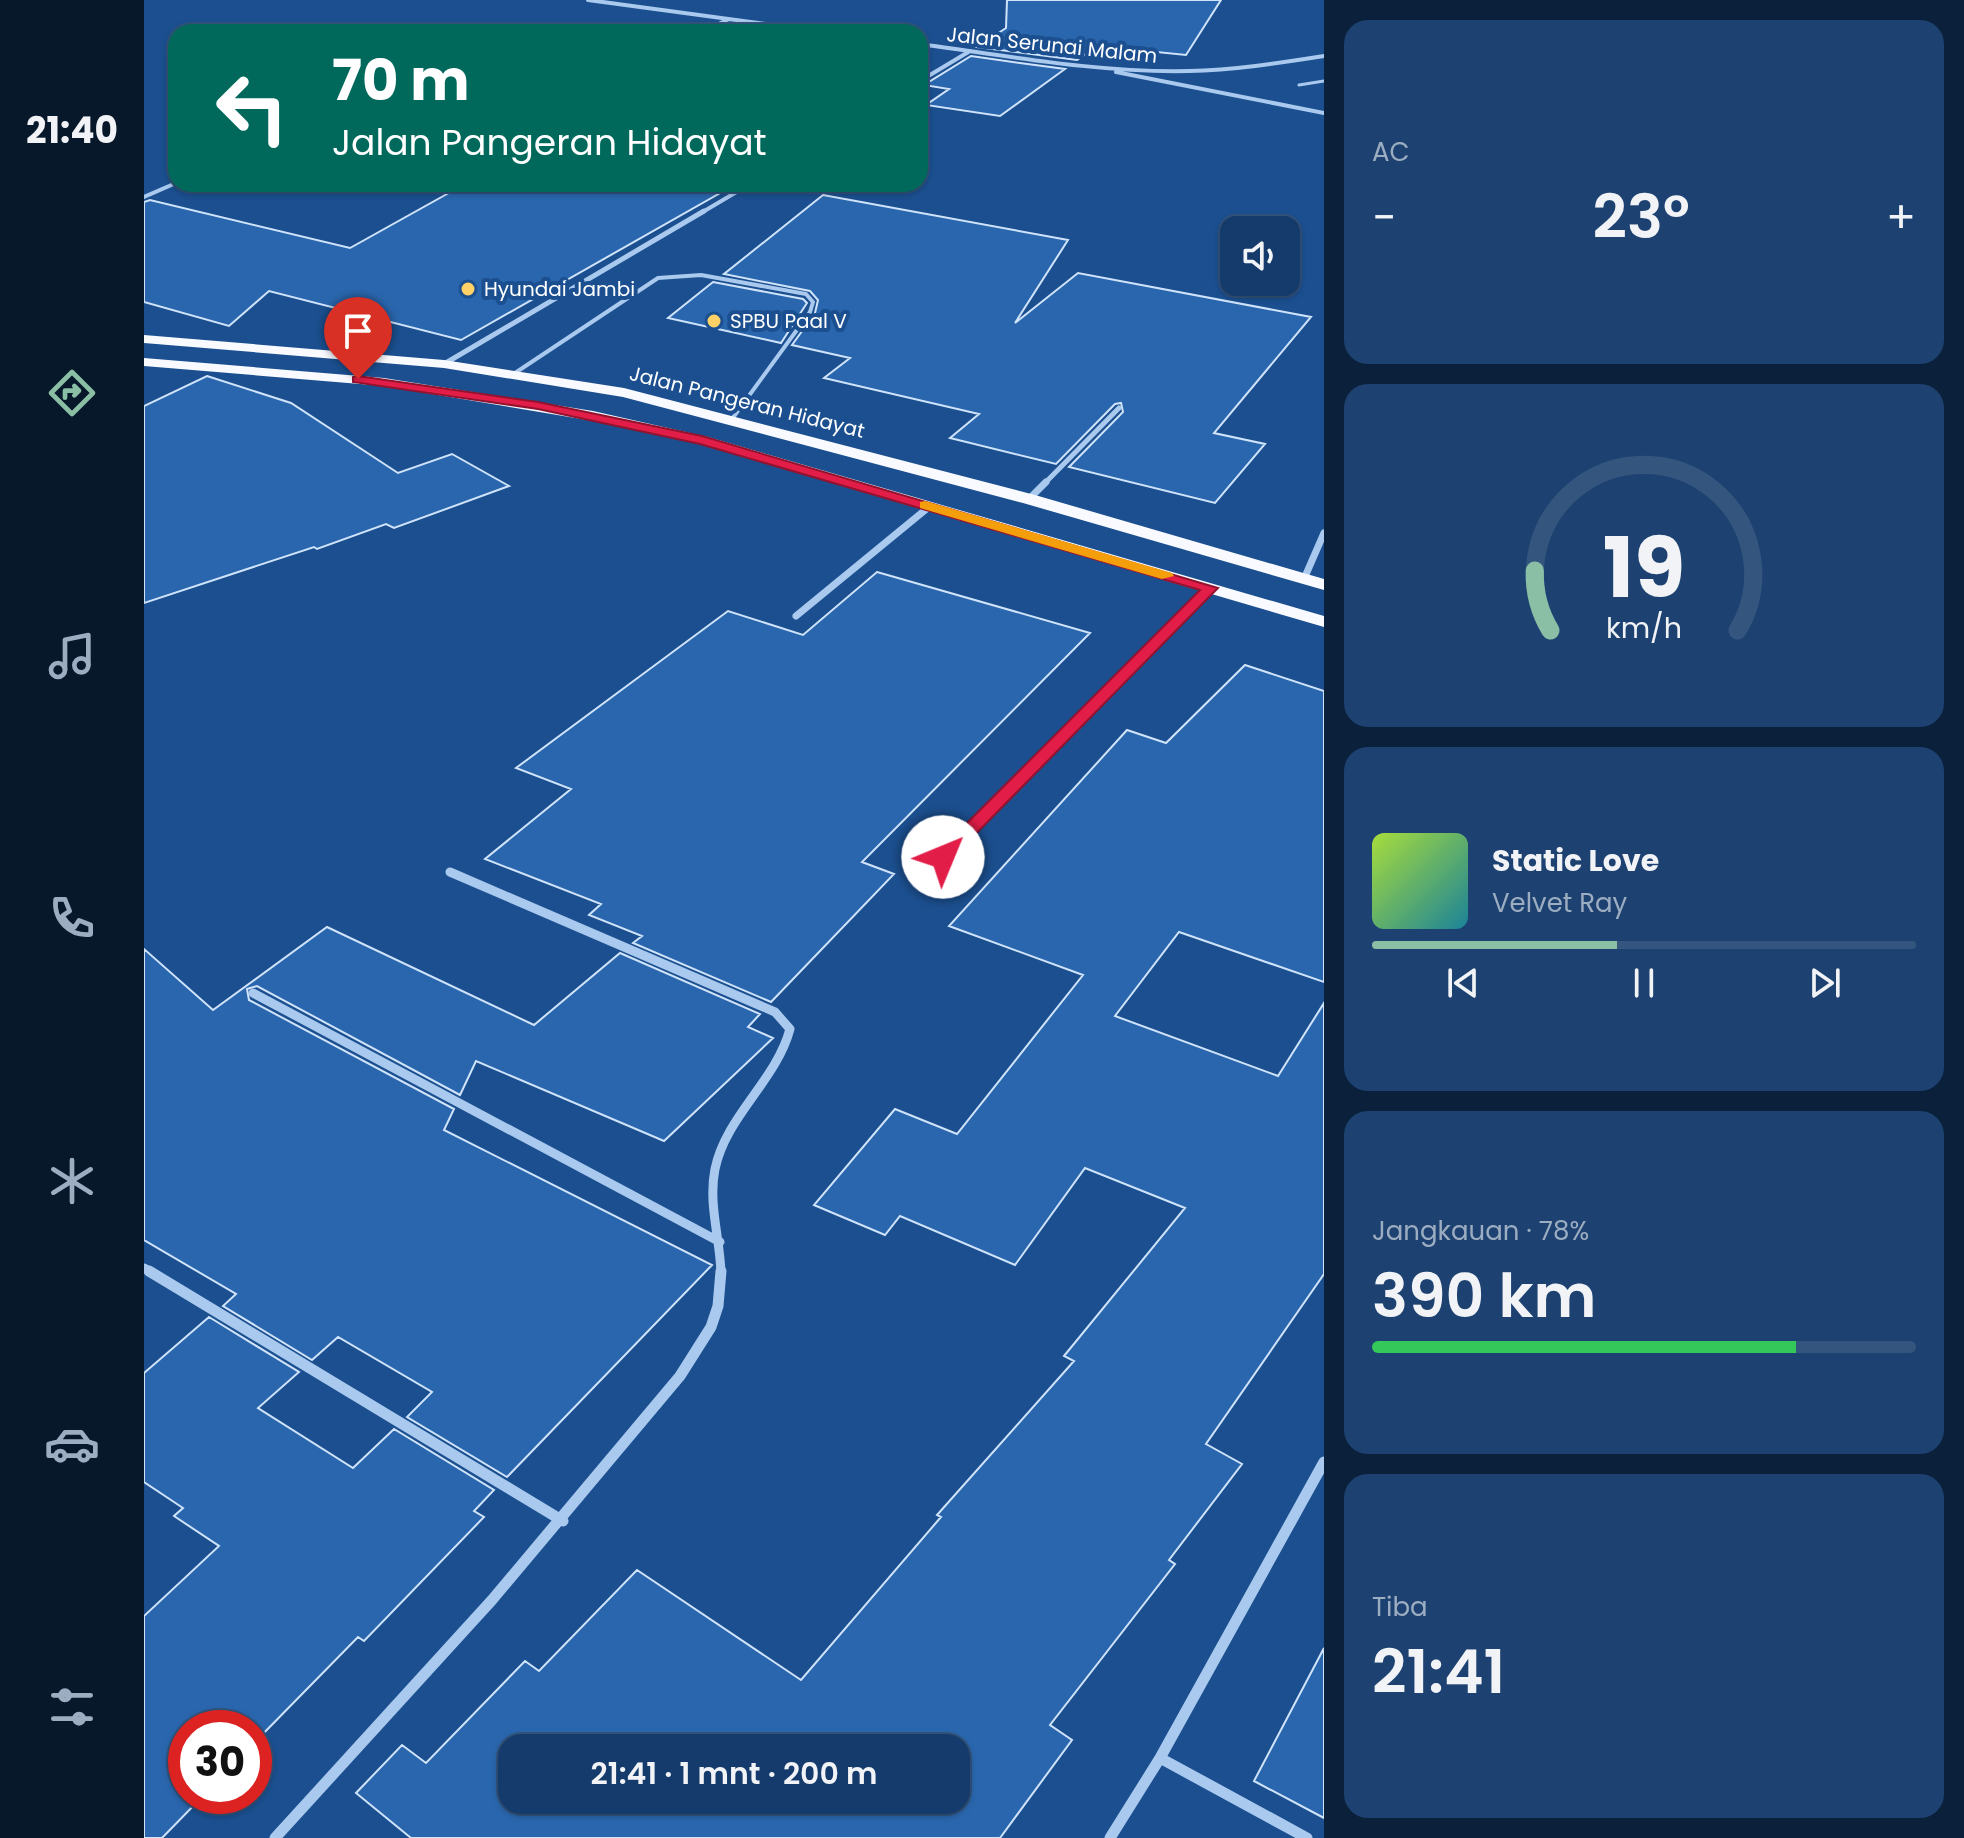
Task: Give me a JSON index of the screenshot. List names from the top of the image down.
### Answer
{
  "streets": {
    "highway": ["Jalan Pangeran Hidayat"],
    "street": ["Jalan Serunai Malam"]
  },
  "places": ["Hyundai Jambi", "SPBU Paal V"],
  "page": {
    "tabs": "21:40",
    "tile": [
      "AC",
      ["Jangkauan · 78%", "390 km"],
      ["Tiba", "21:41"]
    ],
    "turn": ["70 m", "Jalan Pangeran Hidayat"],
    "heat": ["−", "23°", "+"],
    "song": ["Static Love", "Velvet Ray"],
    "limit": "30",
    "trip": "21:41 · 1 mnt · 200 m",
    "gauge": ["19", "km/h"]
  }
}
